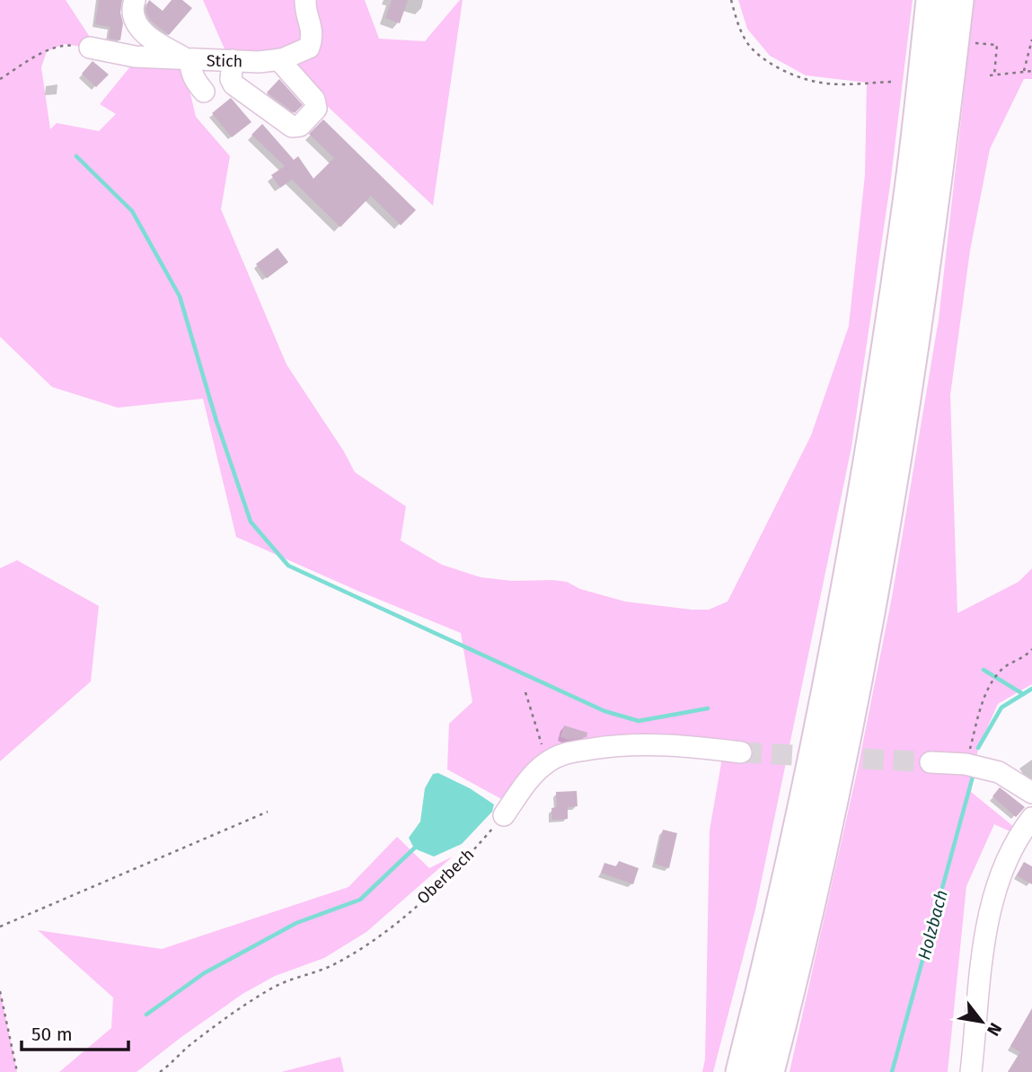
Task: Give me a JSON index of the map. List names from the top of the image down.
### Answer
{
  "streets": {
    "street": ["Stich"],
    "path": ["Oberbech"]
  },
  "water": ["Holzbach"],
  "scale_bar": "50 m",
  "north": "bottom right"
}
